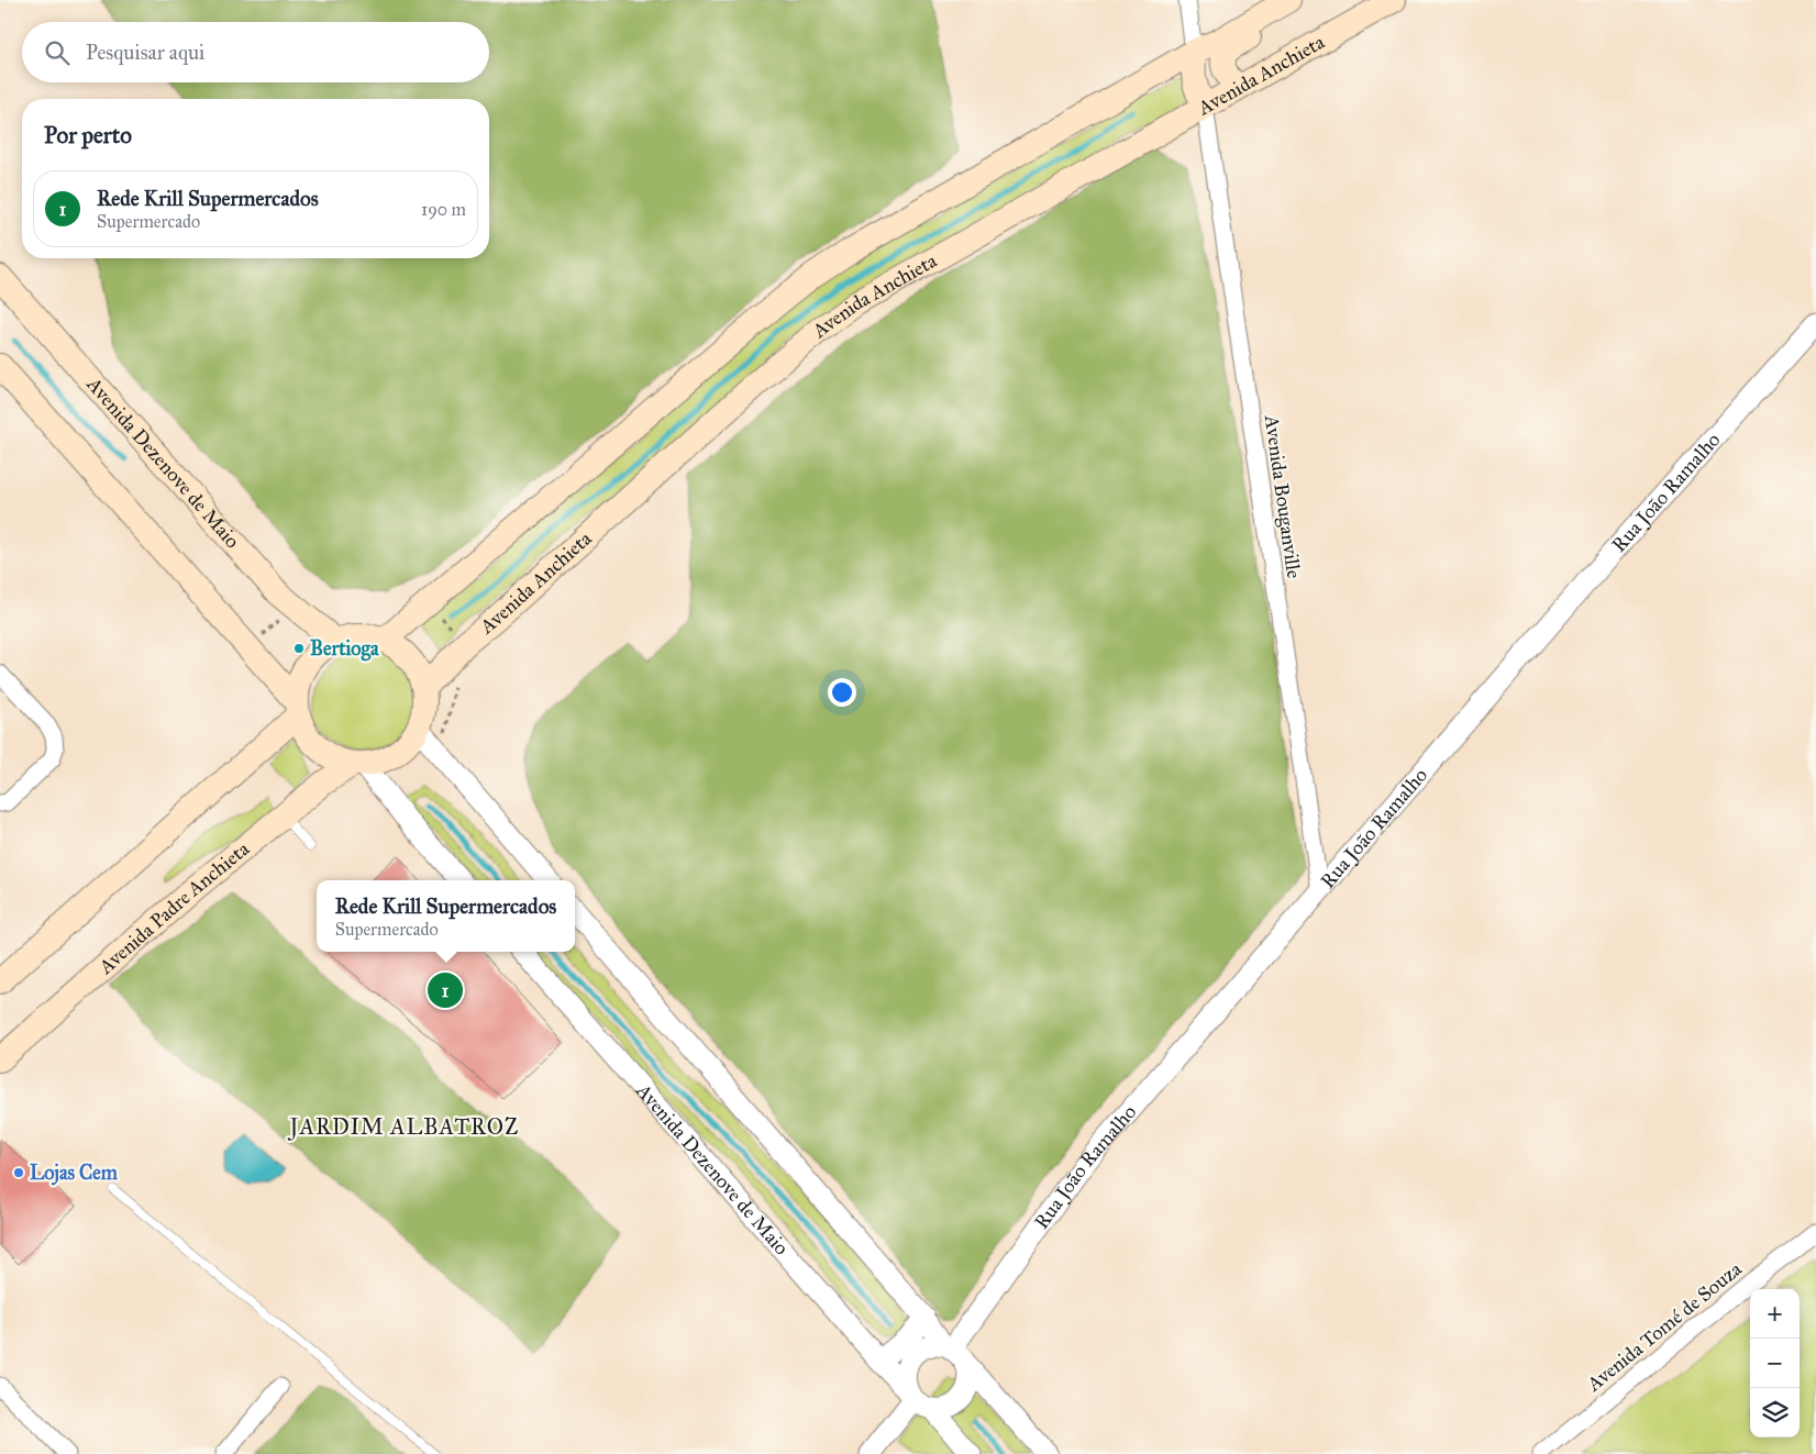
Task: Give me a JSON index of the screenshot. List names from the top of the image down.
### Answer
{
  "streets": {
    "main road": ["Avenida Anchieta", "Avenida Dezenove de Maio", "Avenida Padre Anchieta"],
    "street": ["Rua João Ramalho", "Avenida Bouganville", "Avenida Tomé de Souza"]
  },
  "crossings": [
    ["Avenida Anchieta", "Avenida Dezenove de Maio"],
    ["Avenida Anchieta", "Avenida Bouganville"],
    ["Avenida Anchieta", "Avenida Padre Anchieta"],
    ["Avenida Dezenove de Maio", "Rua João Ramalho"],
    ["Avenida Dezenove de Maio", "Avenida Padre Anchieta"],
    ["Rua João Ramalho", "Avenida Bouganville"]
  ],
  "districts": ["JARDIM ALBATROZ"],
  "places": ["Bertioga", "Lojas Cem"],
  "page": {
    "search": "Pesquisar aqui",
    "heading": "Por perto",
    "list": [
      {
        "mark": "1",
        "name": "Rede Krill Supermercados",
        "note": "Supermercado",
        "value": "190 m"
      }
    ],
    "popup": ["Rede Krill Supermercados", "Supermercado"],
    "pins": "1",
    "map_buttons": ["+", "−"]
  }
}
